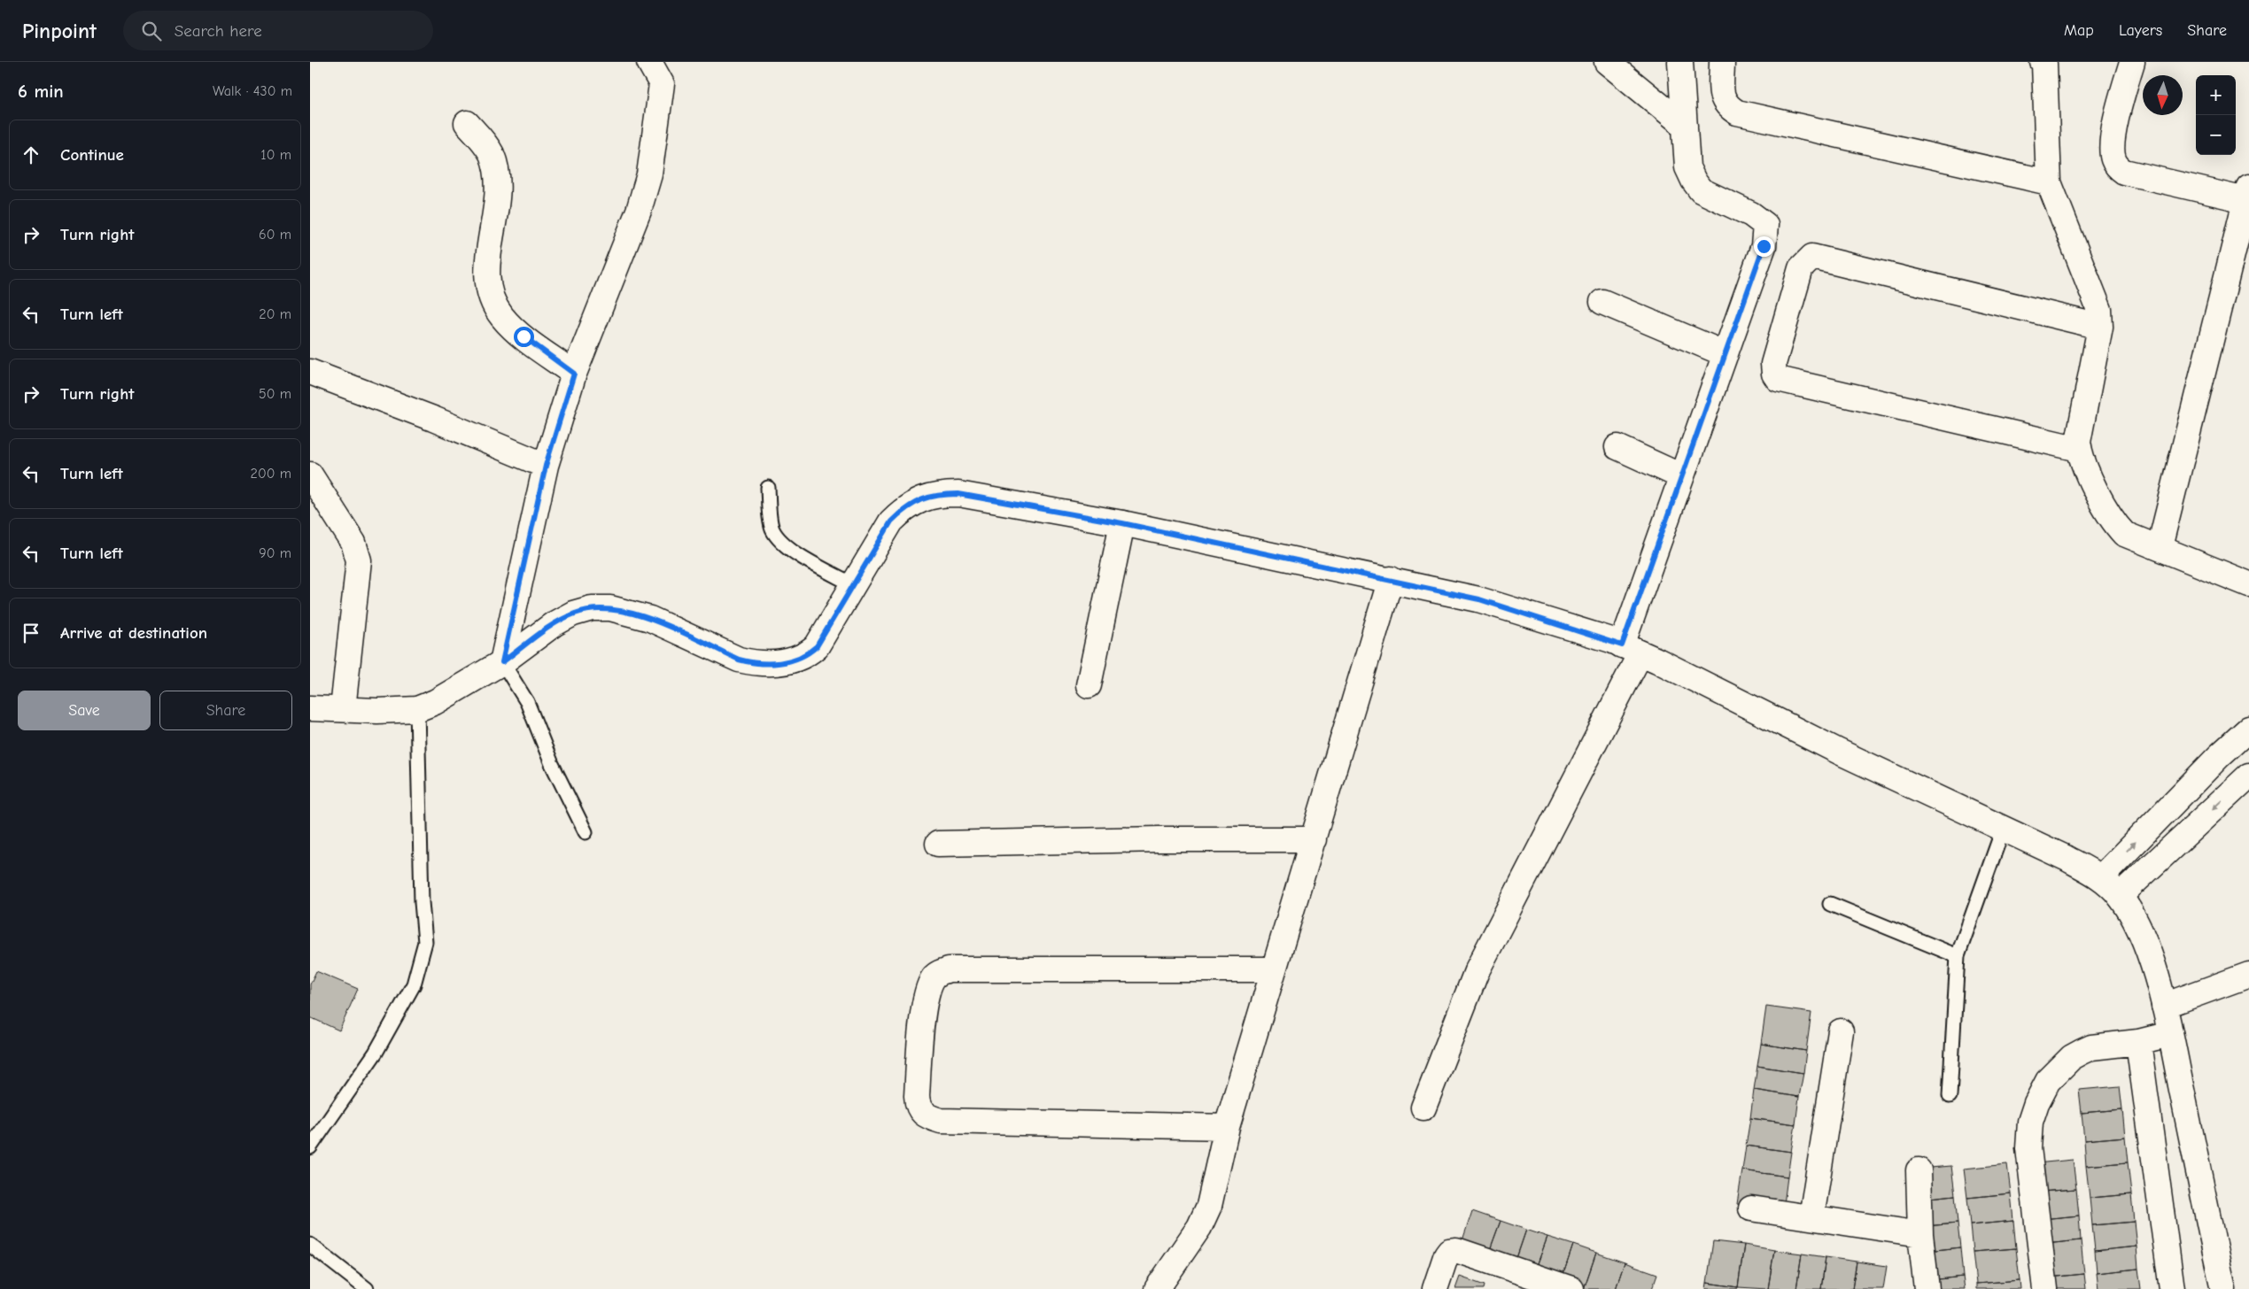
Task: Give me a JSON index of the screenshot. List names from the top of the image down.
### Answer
{
  "north": "bottom",
  "page": {
    "header": "Pinpoint",
    "search": "Search here",
    "nav": ["Map", "Layers", "Share"],
    "heading": ["6 min", "Walk · 430 m"],
    "map_buttons": ["+", "−"],
    "list": [
      ["Continue", "10 m"],
      ["Turn right", "60 m"],
      ["Turn left", "20 m"],
      ["Turn right", "50 m"],
      ["Turn left", "200 m"],
      ["Turn left", "90 m"],
      "Arrive at destination"
    ],
    "buttons": ["Save", "Share"]
  }
}
